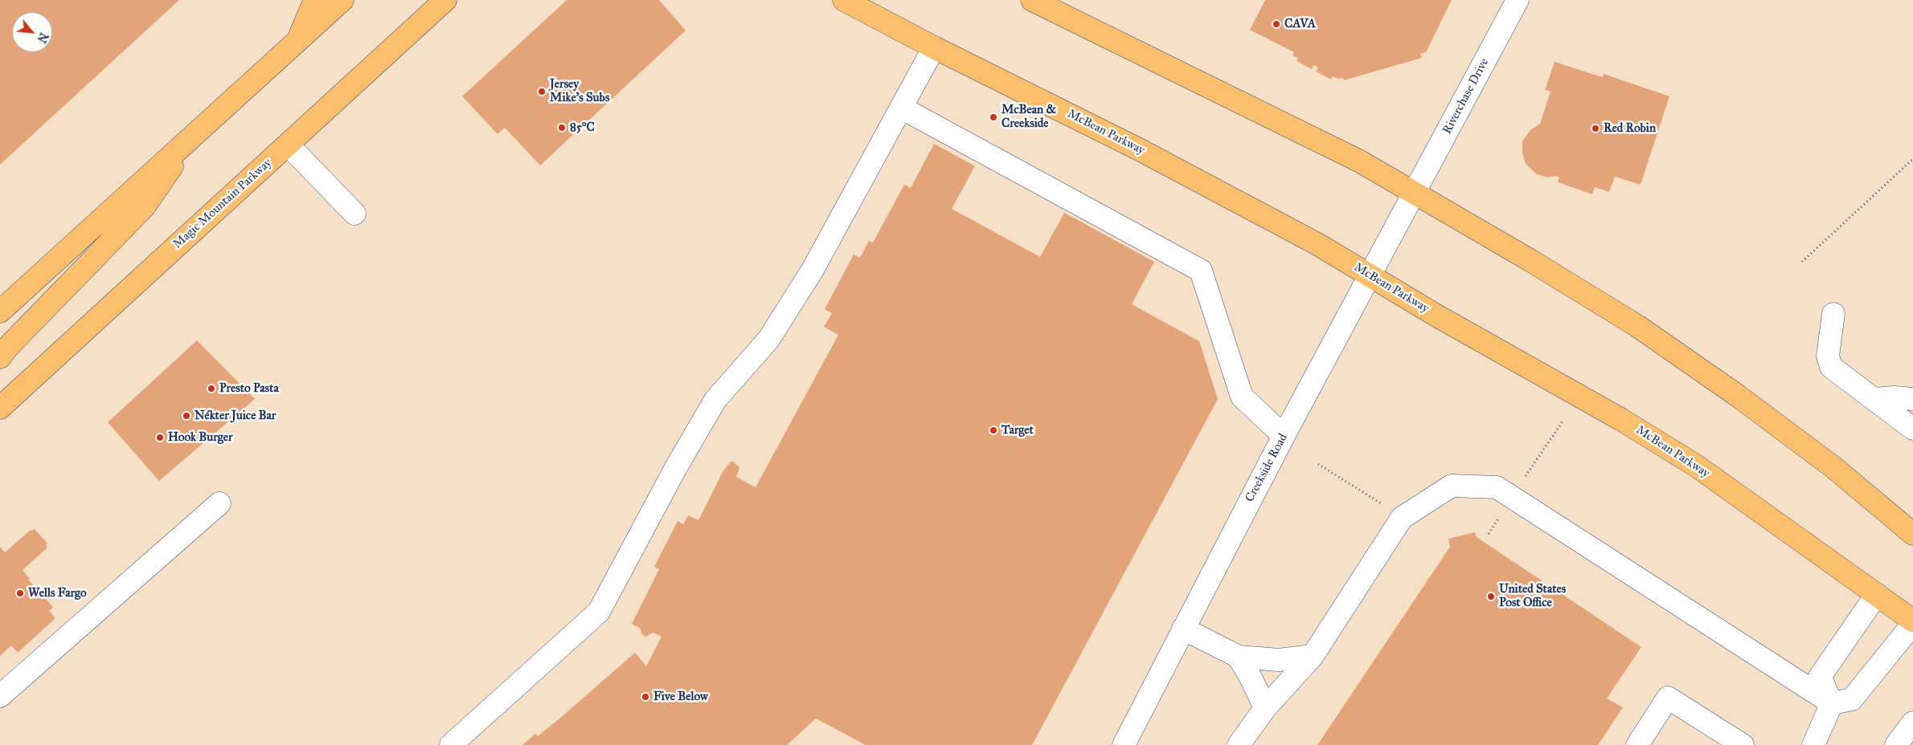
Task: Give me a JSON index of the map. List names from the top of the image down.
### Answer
{
  "streets": {
    "main road": ["McBean Parkway", "Magic Mountain Parkway"],
    "street": ["Riverchase Drive", "Creekside Road"]
  },
  "crossings": [
    ["Riverchase Drive", "Creekside Road"],
    ["McBean Parkway", "Creekside Road"]
  ],
  "places": [
    "CAVA",
    "Jersey Mike's Subs",
    "McBean & Creekside",
    "85°C",
    "Red Robin",
    "Presto Pasta",
    "Nékter Juice Bar",
    "Target",
    "Hook Burger",
    "Wells Fargo",
    "United States Post Office",
    "Five Below"
  ],
  "north": "bottom right"
}
